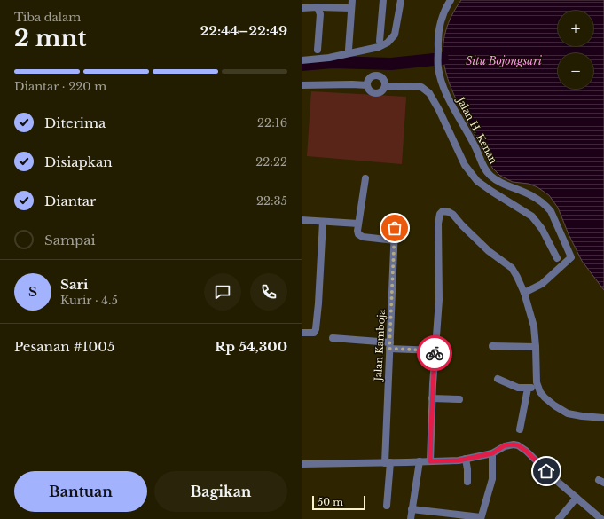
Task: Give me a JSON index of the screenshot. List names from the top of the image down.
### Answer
{
  "streets": {
    "street": ["Jalan H. Kenan", "Jalan Kamboja"]
  },
  "water": ["Situ Bojongsari"],
  "scale_bar": "50 m",
  "page": {
    "heading": ["2 mnt", "Tiba dalam", "22:44–22:49"],
    "panel": [
      "Sari",
      "Kurir · 4.5",
      "Pesanan #1005",
      "Rp 54,300"
    ],
    "map_buttons": ["+", "−"],
    "bar": "Diantar · 220 m",
    "list": [
      ["Diterima", "22:16"],
      ["Disiapkan", "22:22"],
      ["Diantar", "22:35"],
      "Sampai"
    ],
    "round": "S",
    "buttons": ["Bantuan", "Bagikan"],
    "scale": "50 m"
  }
}
